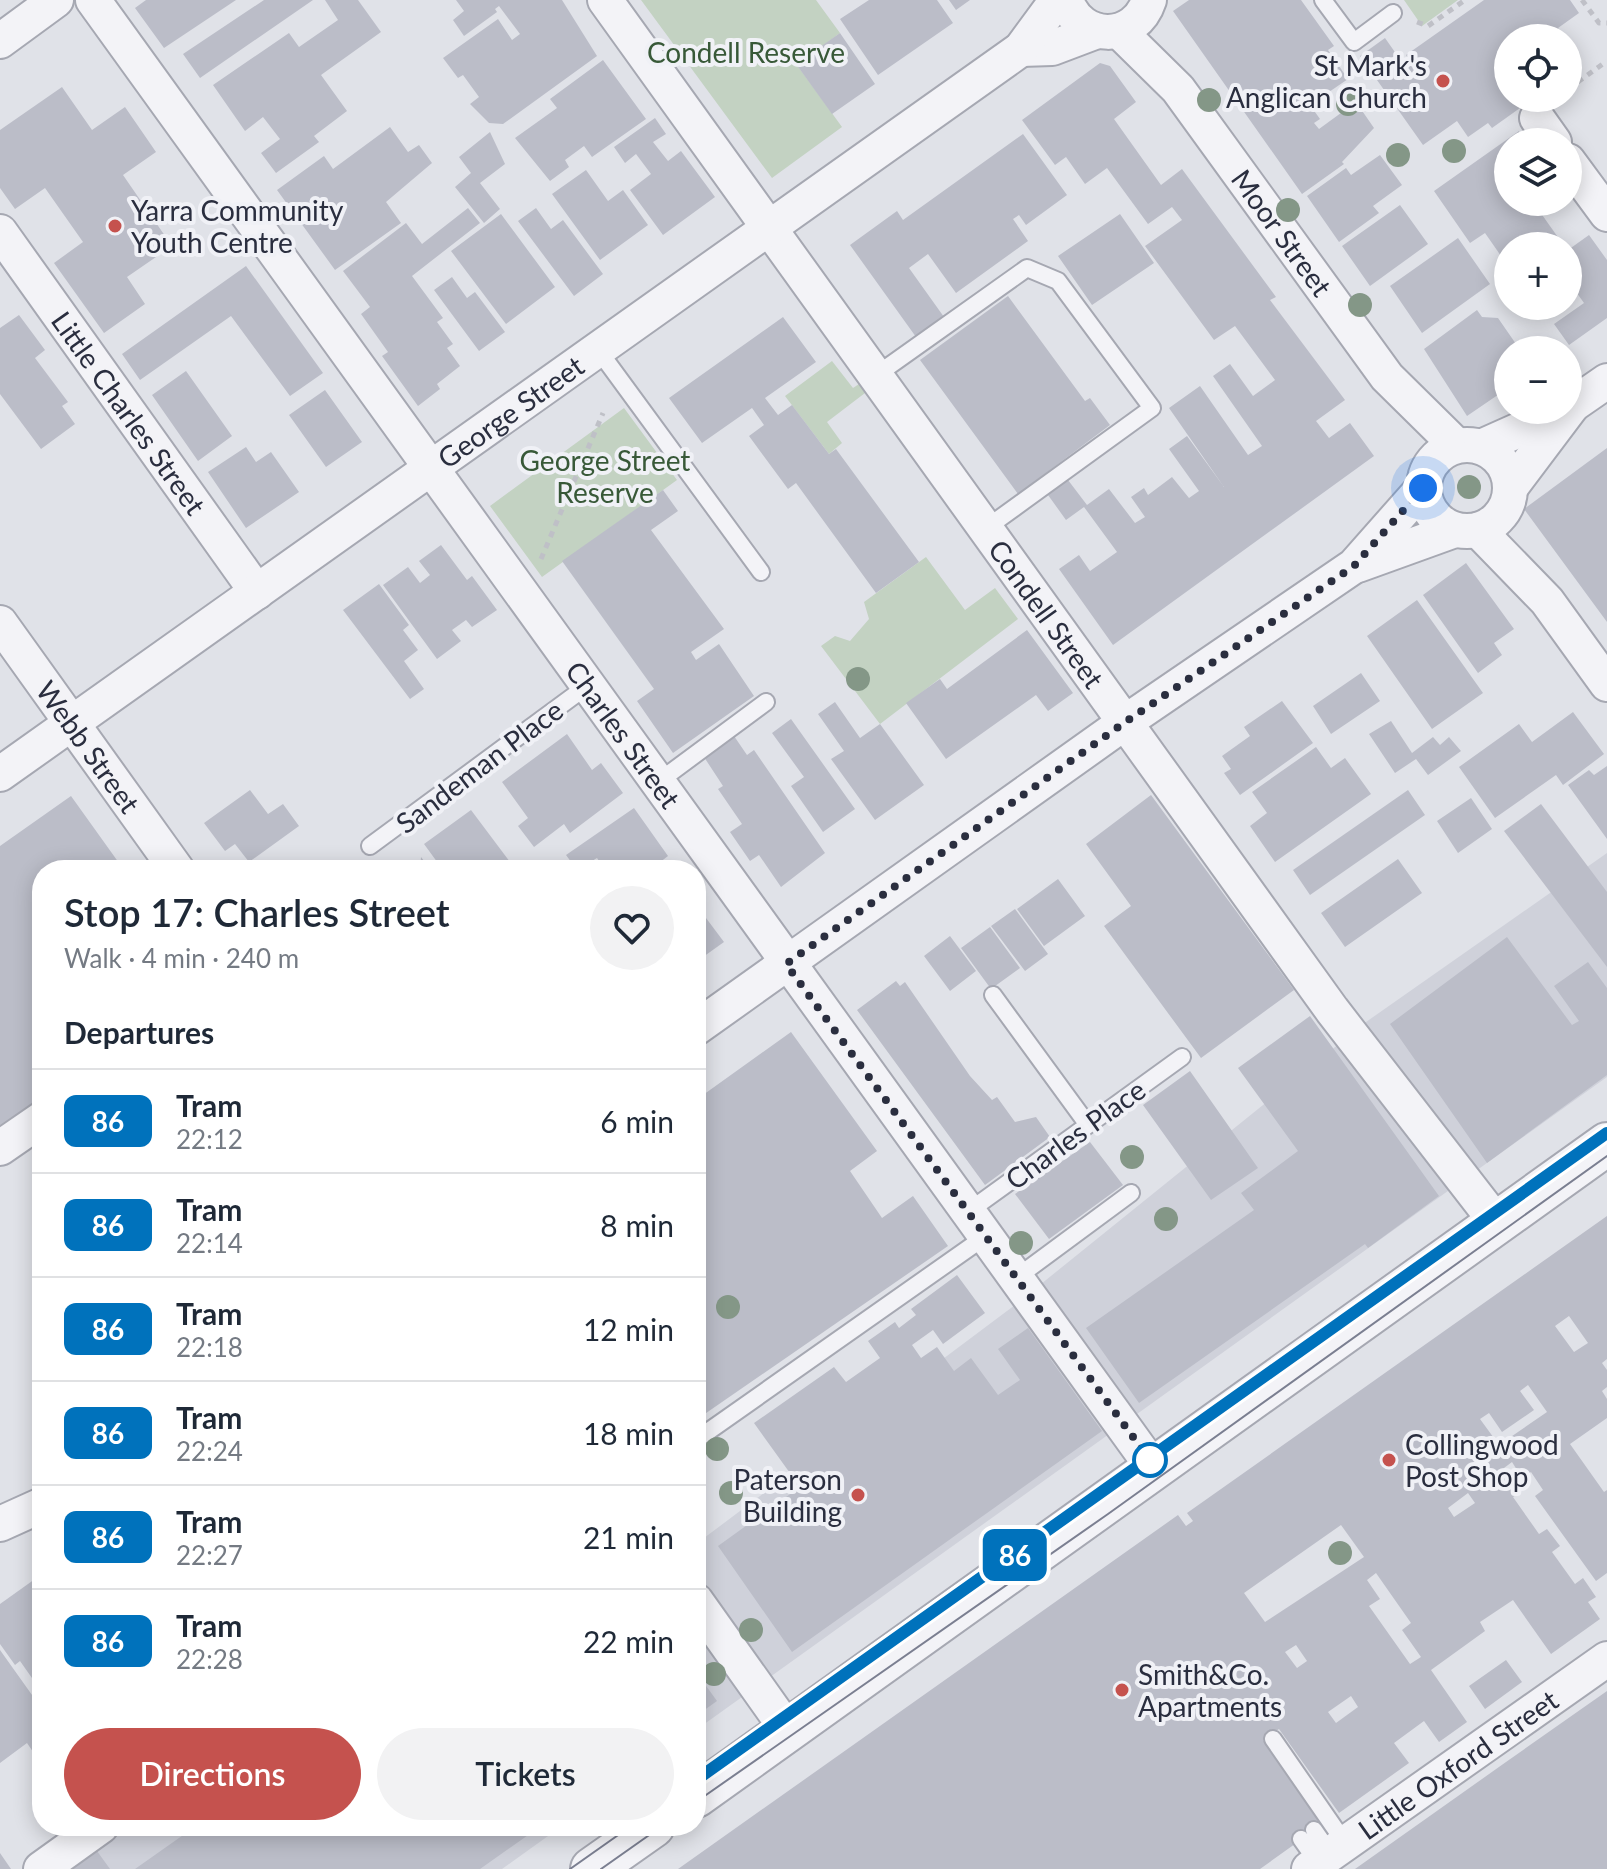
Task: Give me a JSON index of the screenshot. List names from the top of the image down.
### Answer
{
  "streets": {
    "street": [
      "Moor Street",
      "Little Charles Street",
      "George Street",
      "Condell Street",
      "Charles Street",
      "Webb Street",
      "Little Oxford Street"
    ],
    "lane": ["Sandeman Place", "Charles Place"]
  },
  "crossings": [
    ["Moor Street", "George Street"],
    ["Little Charles Street", "George Street"],
    ["George Street", "Condell Street"],
    ["George Street", "Charles Street"],
    ["George Street", "Webb Street"],
    ["Charles Street", "Sandeman Place"],
    ["Charles Street", "Charles Place"]
  ],
  "parks": ["Condell Reserve", "George Street Reserve"],
  "places": [
    "St Mark's Anglican Church",
    "Yarra Community Youth Centre",
    "Collingwood Post Shop",
    "Paterson Building",
    "Smith&Co. Apartments"
  ],
  "lines": ["tram line 86"],
  "page": {
    "on_map": "86",
    "map_buttons": ["+", "−"],
    "heading": [
      ["Stop 17: Charles Street", "Walk · 4 min · 240 m"],
      "Departures"
    ],
    "list": [
      {
        "mark": "86",
        "name": "Tram",
        "note": "22:12",
        "value": "6 min"
      },
      {
        "mark": "86",
        "name": "Tram",
        "note": "22:14",
        "value": "8 min"
      },
      {
        "mark": "86",
        "name": "Tram",
        "note": "22:18",
        "value": "12 min"
      },
      {
        "mark": "86",
        "name": "Tram",
        "note": "22:24",
        "value": "18 min"
      },
      {
        "mark": "86",
        "name": "Tram",
        "note": "22:27",
        "value": "21 min"
      },
      {
        "mark": "86",
        "name": "Tram",
        "note": "22:28",
        "value": "22 min"
      }
    ],
    "buttons": ["Directions", "Tickets"]
  }
}
